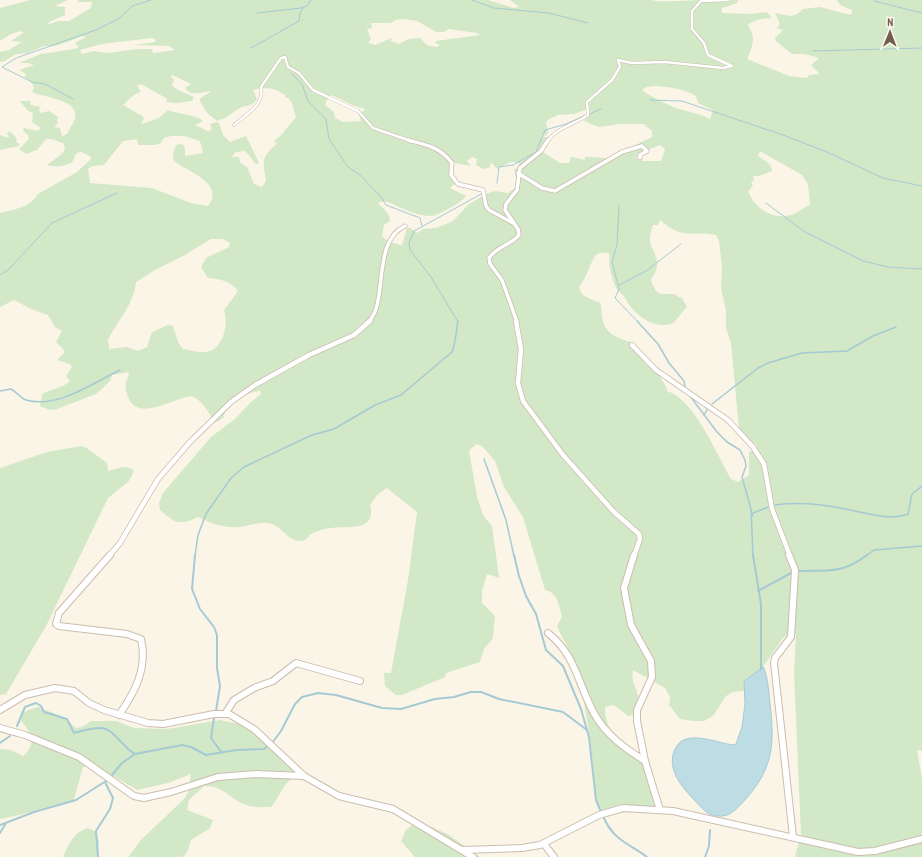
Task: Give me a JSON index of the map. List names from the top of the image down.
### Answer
{
  "north": "top"
}
